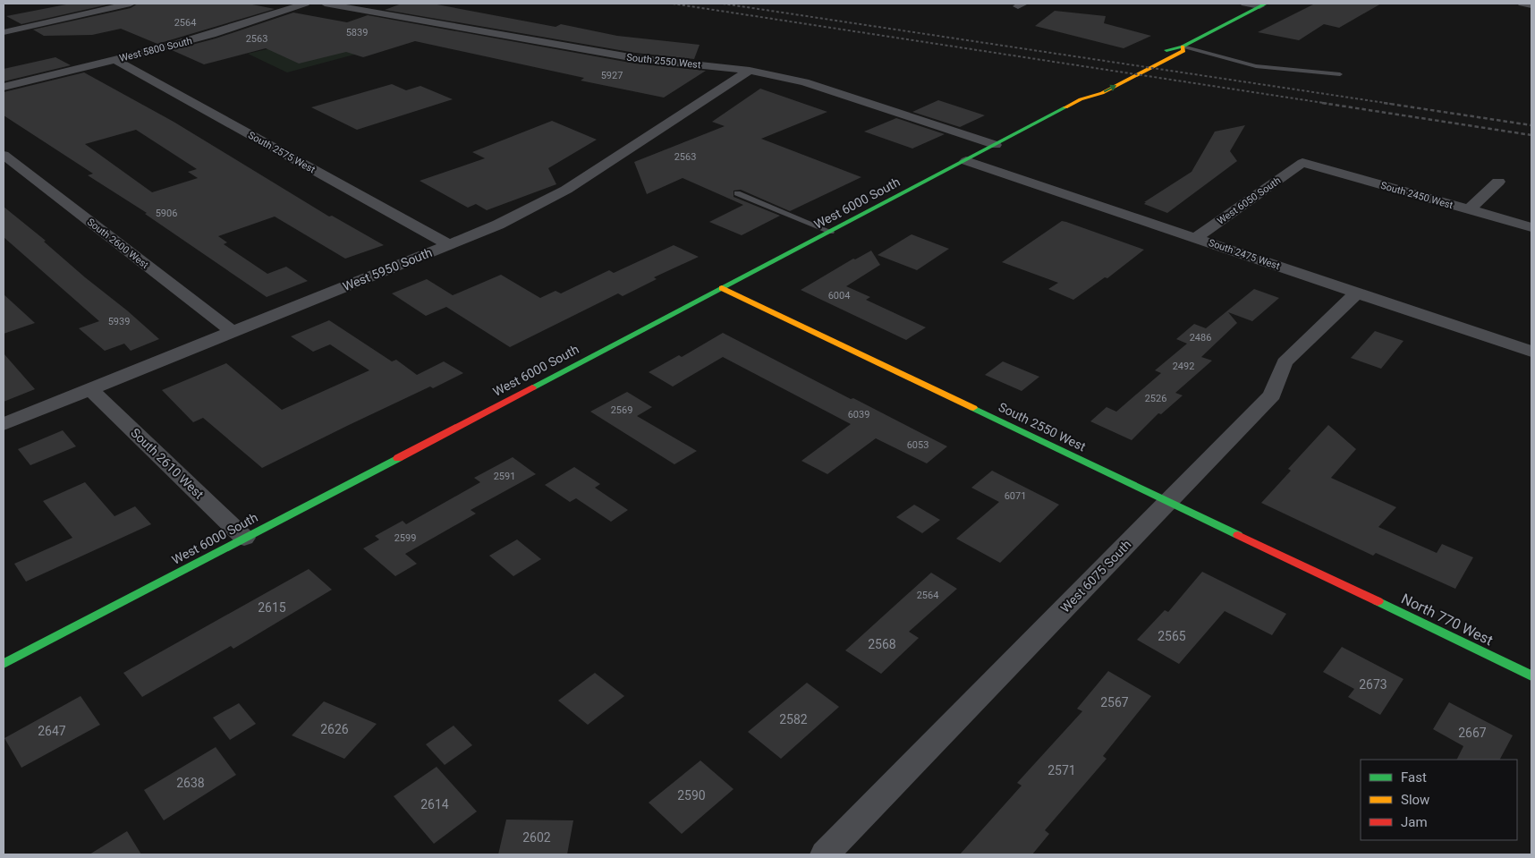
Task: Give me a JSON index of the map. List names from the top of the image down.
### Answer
{
  "streets": {
    "street": [
      "West 5800 South",
      "South 2550 West",
      "South 2575 West",
      "South 2450 West",
      "West 6050 South",
      "West 6000 South",
      "South 2600 West",
      "South 2475 West",
      "West 5950 South",
      "South 2610 West",
      "West 6075 South",
      "North 770 West"
    ]
  },
  "crossings": [
    ["West 5800 South", "South 2575 West"],
    ["South 2550 West", "West 6000 South"],
    ["South 2550 West", "West 5950 South"],
    ["South 2550 West", "West 6075 South"],
    ["South 2550 West", "North 770 West"],
    ["South 2575 West", "West 5950 South"],
    ["South 2450 West", "West 6050 South"],
    ["West 6050 South", "South 2475 West"],
    ["West 6000 South", "South 2475 West"],
    ["West 6000 South", "South 2610 West"],
    ["South 2600 West", "West 5950 South"],
    ["South 2475 West", "West 6075 South"],
    ["West 5950 South", "South 2610 West"]
  ],
  "house_numbers": [
    "2564",
    "5839",
    "2563",
    "5927",
    "2563",
    "5906",
    "6004",
    "5939",
    "2486",
    "2492",
    "2526",
    "2569",
    "6039",
    "6053",
    "2591",
    "6071",
    "2599",
    "2564",
    "2615",
    "2565",
    "2568",
    "2673",
    "2567",
    "2582",
    "2626",
    "2647",
    "2667",
    "2571",
    "2638",
    "2590",
    "2614",
    "2602"
  ],
  "legend": ["Fast", "Slow", "Jam"]
}
